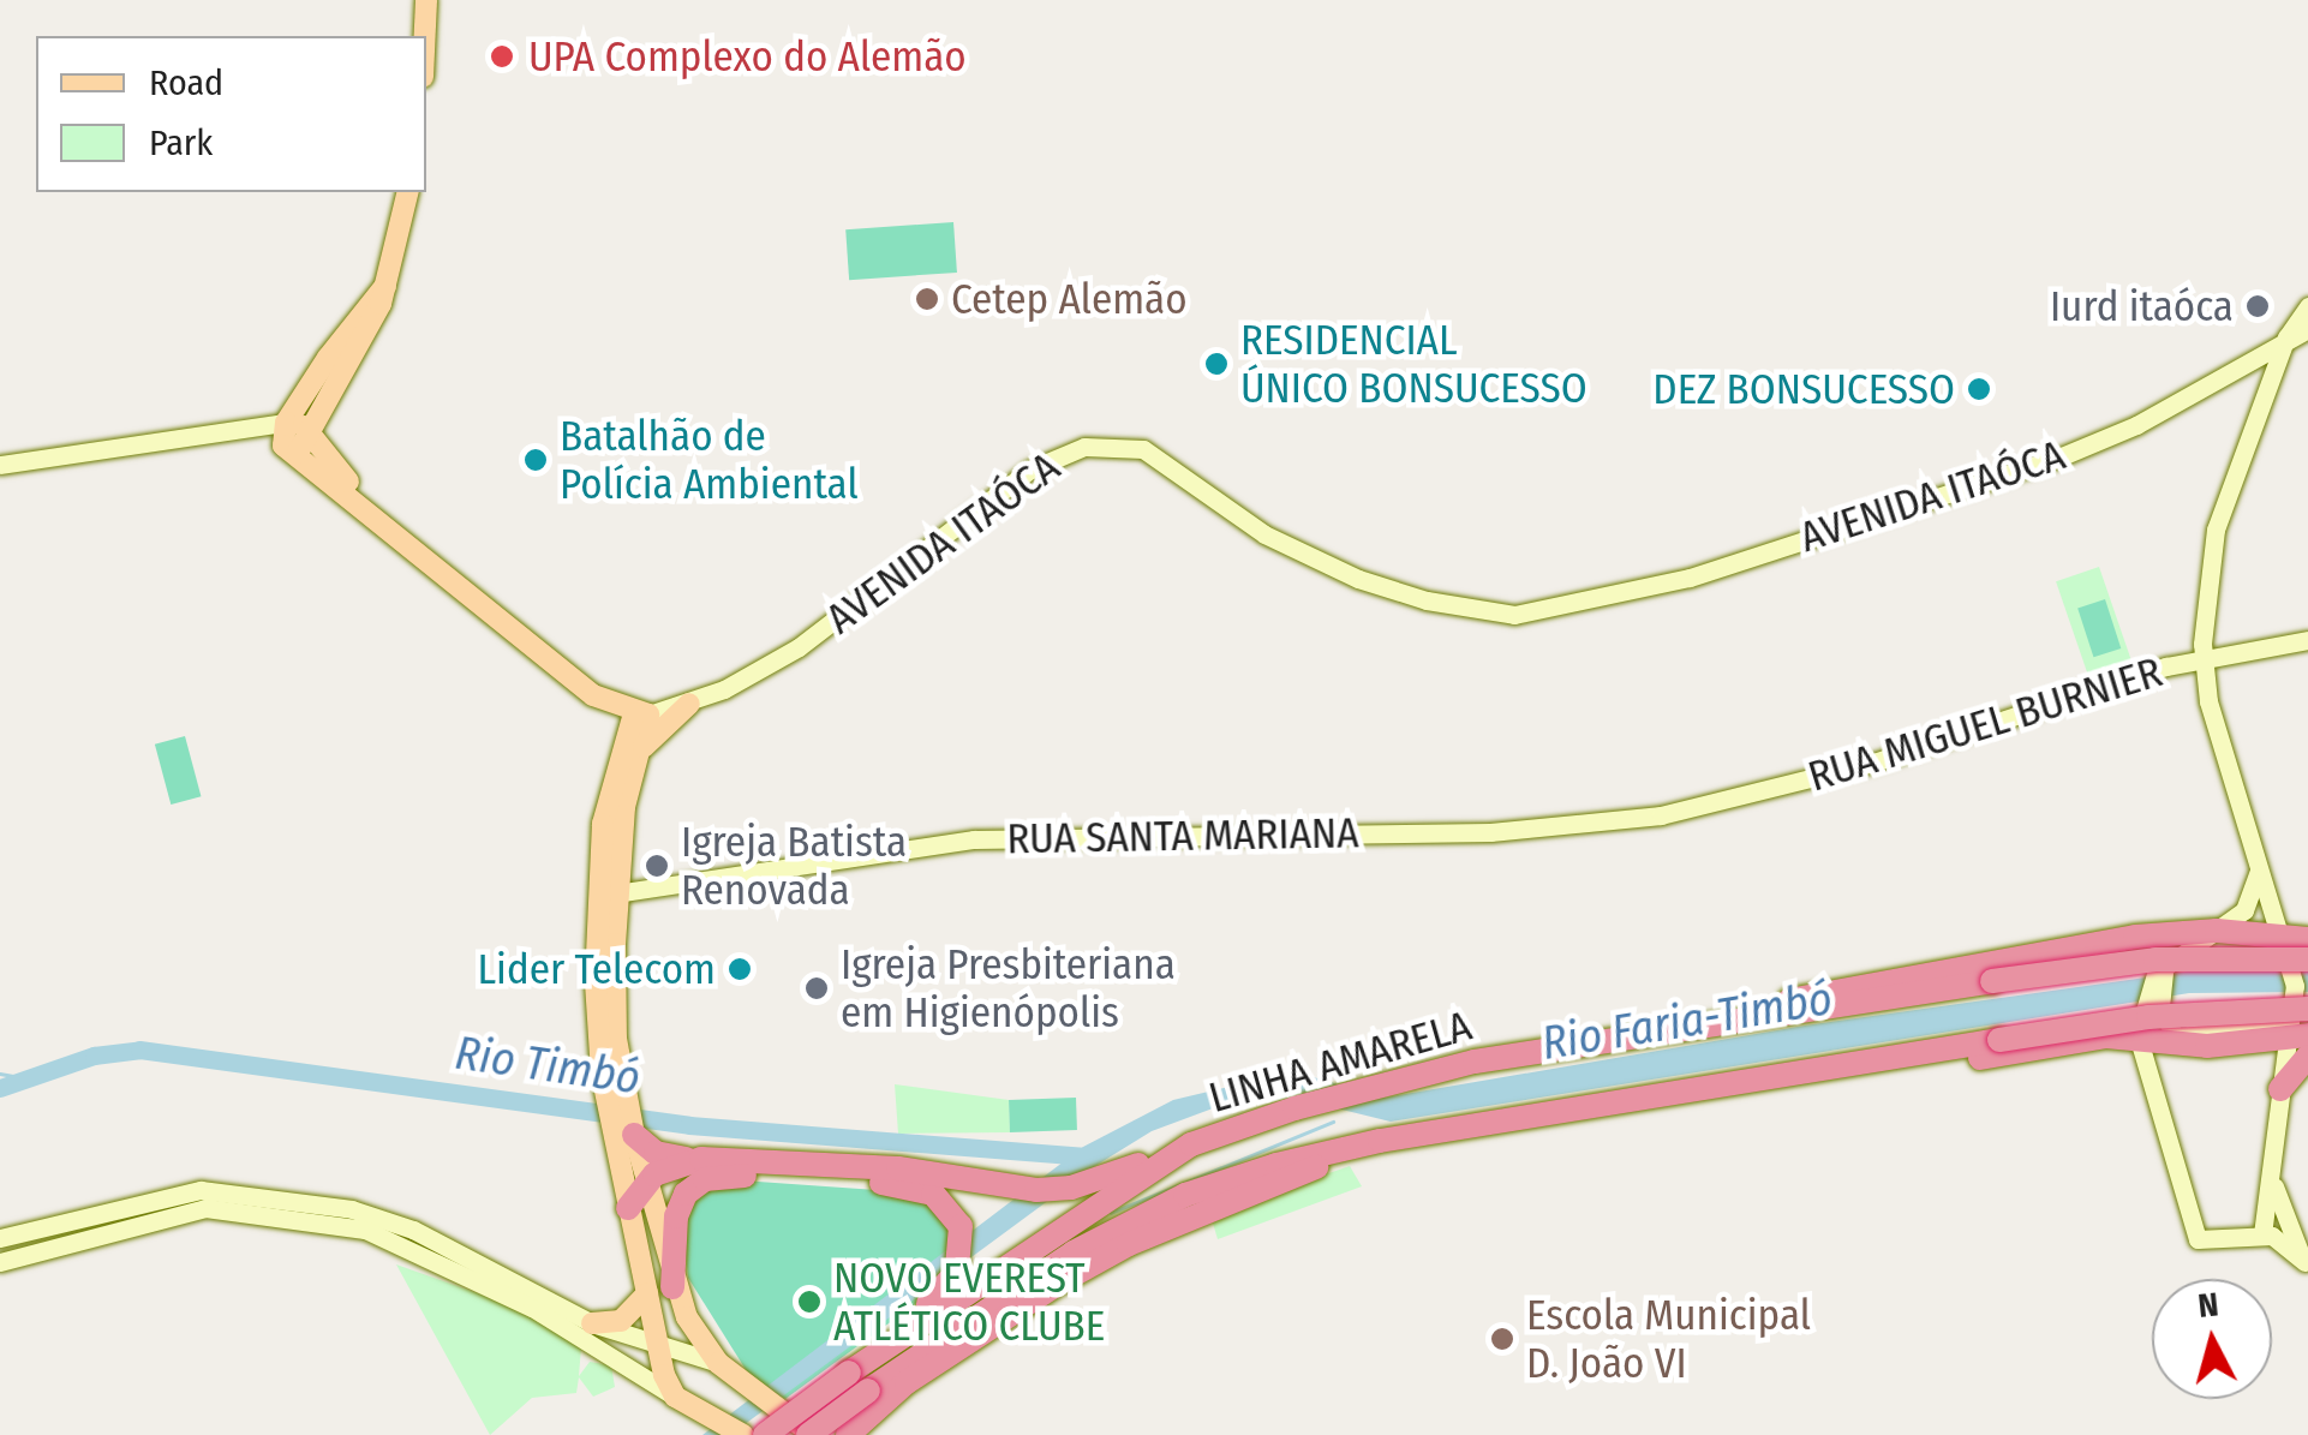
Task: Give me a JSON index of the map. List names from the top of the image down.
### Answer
{
  "streets": {
    "highway": ["LINHA AMARELA"],
    "main road": ["AVENIDA ITAÓCA", "RUA MIGUEL BURNIER", "RUA SANTA MARIANA"]
  },
  "crossings": [
    ["RUA MIGUEL BURNIER", "RUA SANTA MARIANA"]
  ],
  "water": ["Rio Faria-Timbó", "Rio Timbó"],
  "places": [
    "UPA Complexo do Alemão",
    "Cetep Alemão",
    "Iurd itaóca",
    "RESIDENCIAL ÚNICO BONSUCESSO",
    "DEZ BONSUCESSO",
    "Batalhão de Polícia Ambiental",
    "Igreja Batista Renovada",
    "Lider Telecom",
    "Igreja Presbiteriana em Higienópolis",
    "NOVO EVEREST ATLÉTICO CLUBE",
    "Escola Municipal D. João VI"
  ],
  "legend": ["Road", "Park"],
  "north": "top"
}
